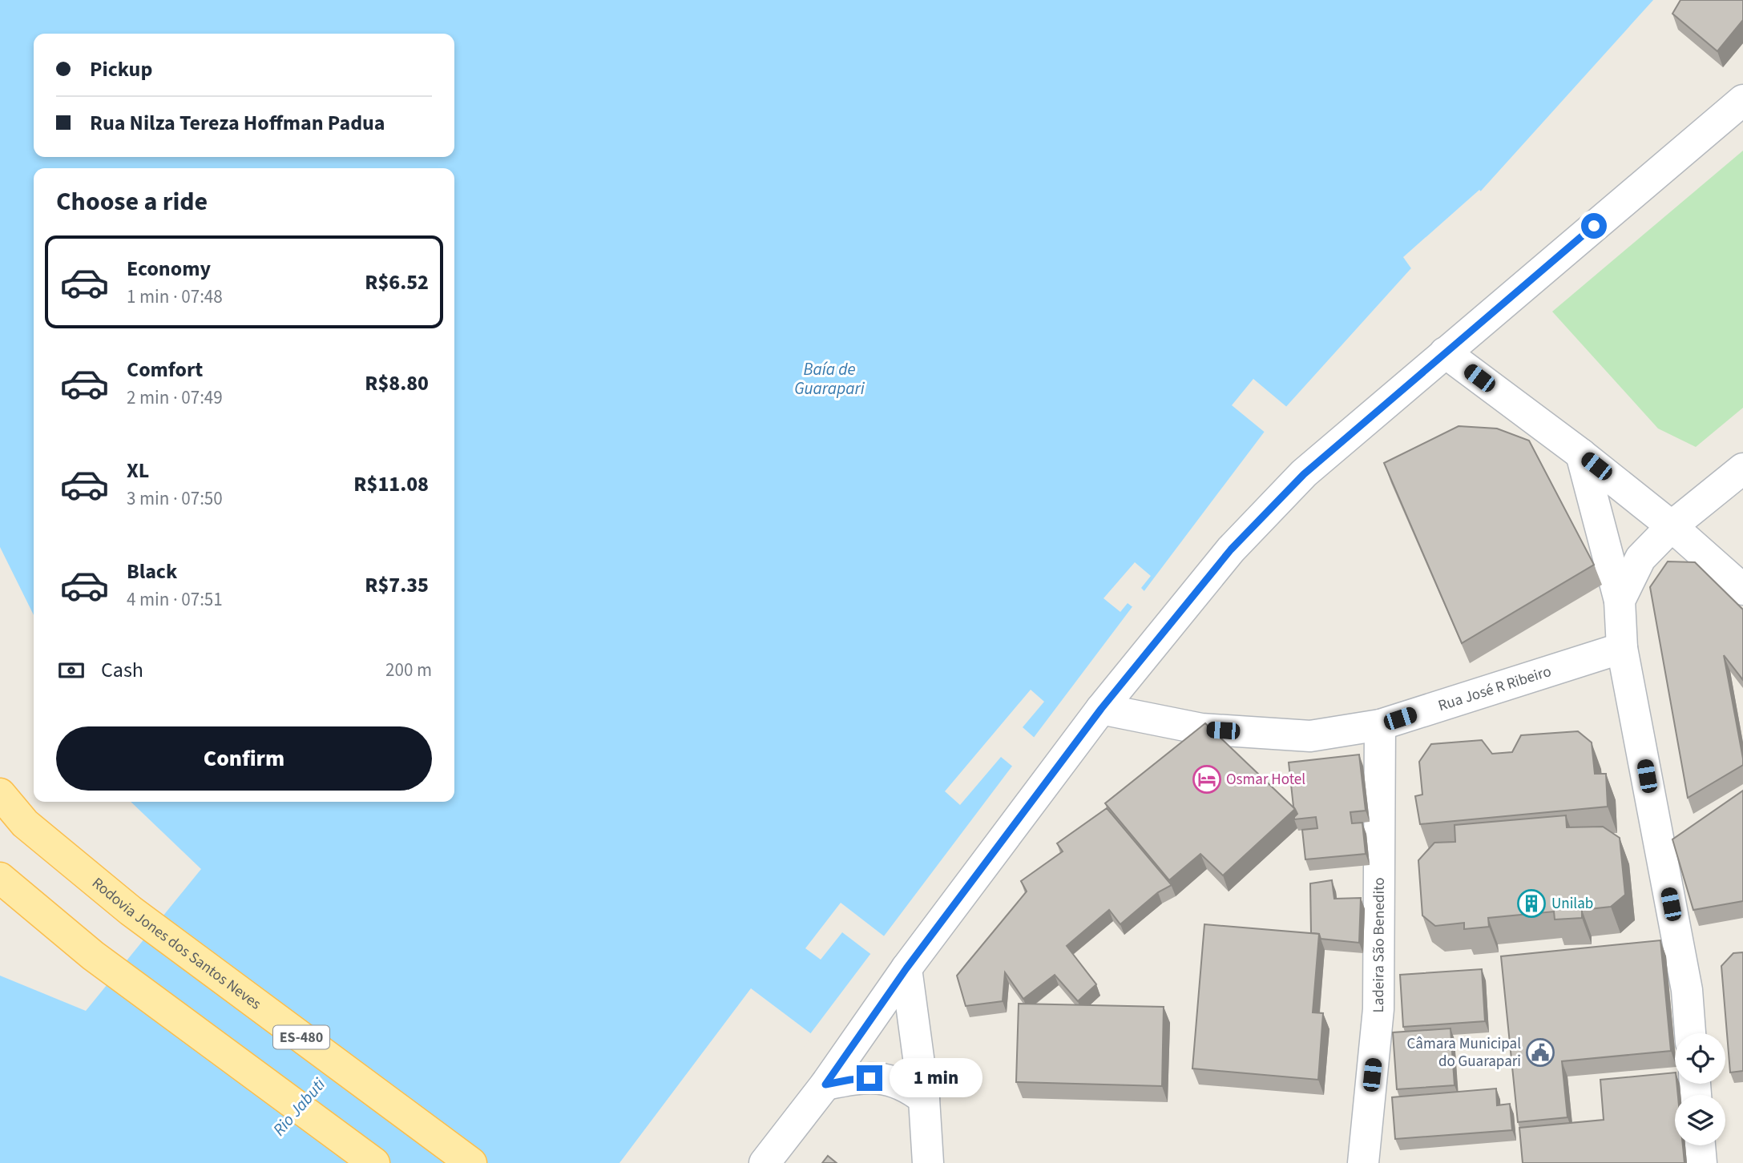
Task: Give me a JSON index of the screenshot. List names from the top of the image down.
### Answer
{
  "streets": {
    "main road": ["Rodovia Jones dos Santos Neves", "ES-480"],
    "street": ["Rua José R Ribeiro", "Ladeira São Benedito"]
  },
  "crossings": [
    ["Rua José R Ribeiro", "Ladeira São Benedito"]
  ],
  "water": ["Baía de Guarapari", "Rio Jabuti"],
  "places": {
    "hotel": ["Osmar Hotel"],
    "building": ["Unilab"],
    "public building": ["Câmara Municipal do Guarapari"]
  },
  "page": {
    "banner": ["Pickup", "Rua Nilza Tereza Hoffman Padua"],
    "heading": "Choose a ride",
    "list": [
      {
        "name": "Economy",
        "note": "1 min · 07:48",
        "value": "R$6.52"
      },
      {
        "name": "Comfort",
        "note": "2 min · 07:49",
        "value": "R$8.80"
      },
      {
        "name": "XL",
        "note": "3 min · 07:50",
        "value": "R$11.08"
      },
      {
        "name": "Black",
        "note": "4 min · 07:51",
        "value": "R$7.35"
      }
    ],
    "pay": ["Cash", "200 m"],
    "buttons": "Confirm",
    "bubble": "1 min"
  }
}
